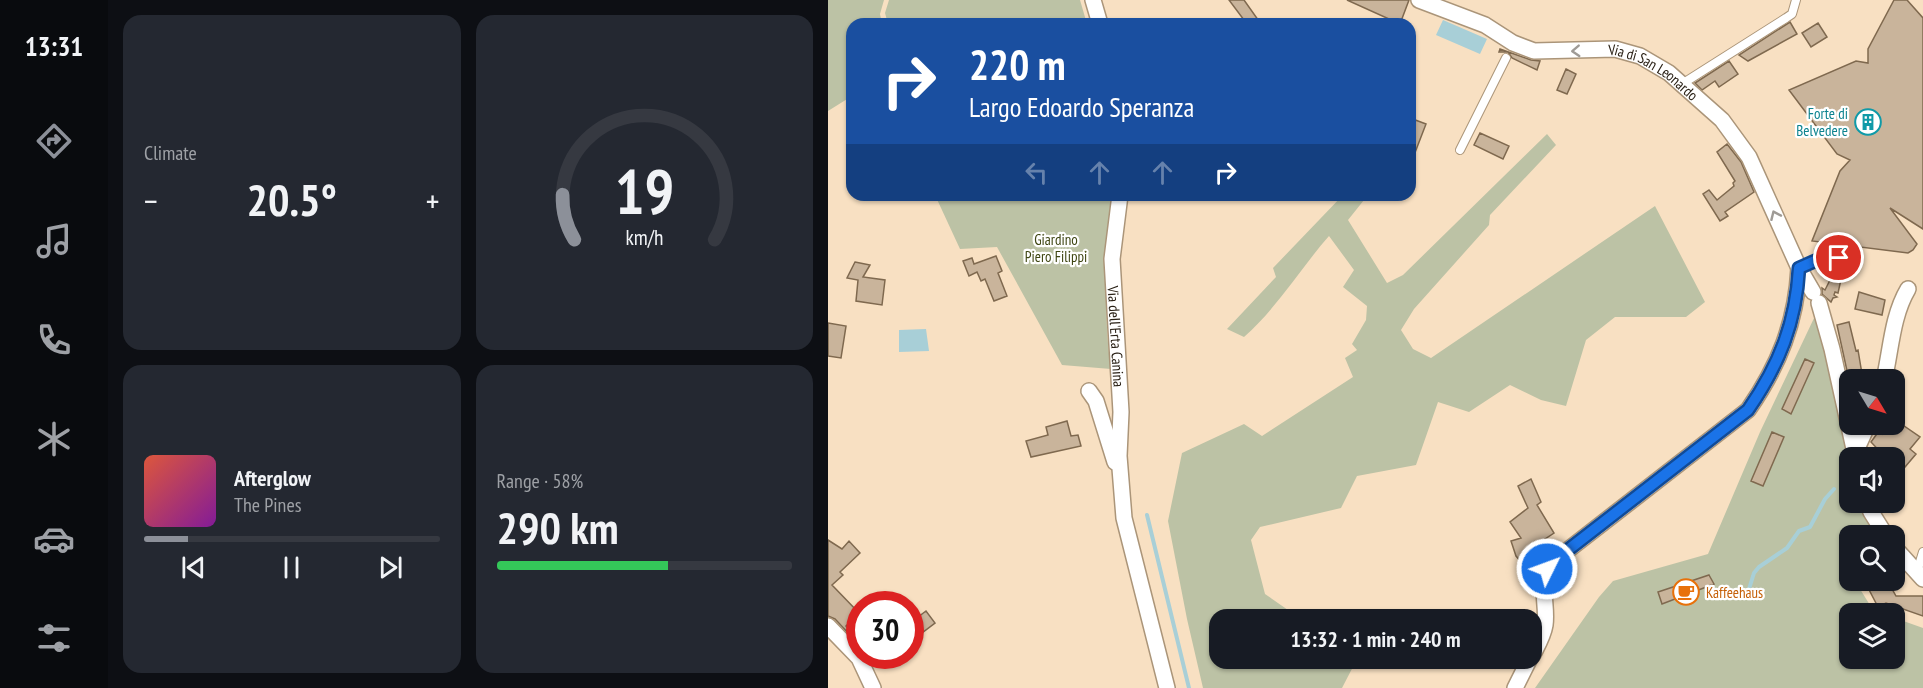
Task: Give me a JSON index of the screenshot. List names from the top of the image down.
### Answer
{
  "streets": {
    "street": ["Via di San Leonardo", "Via dell'Erta Canina"]
  },
  "one_way": ["Via di San Leonardo"],
  "parks": ["Giardino Piero Filippi"],
  "places": {
    "building": ["Forte di Belvedere"],
    "cafe": ["Kaffeehaus"]
  },
  "north": "bottom right",
  "page": {
    "tabs": "13:31",
    "tile": [
      "Climate",
      ["Range · 58%", "290 km"]
    ],
    "turn": ["220 m", "Largo Edoardo Speranza"],
    "heat": ["−", "20.5°", "+"],
    "song": ["Afterglow", "The Pines"],
    "limit": "30",
    "trip": "13:32 · 1 min · 240 m",
    "gauge": ["19", "km/h"]
  }
}
